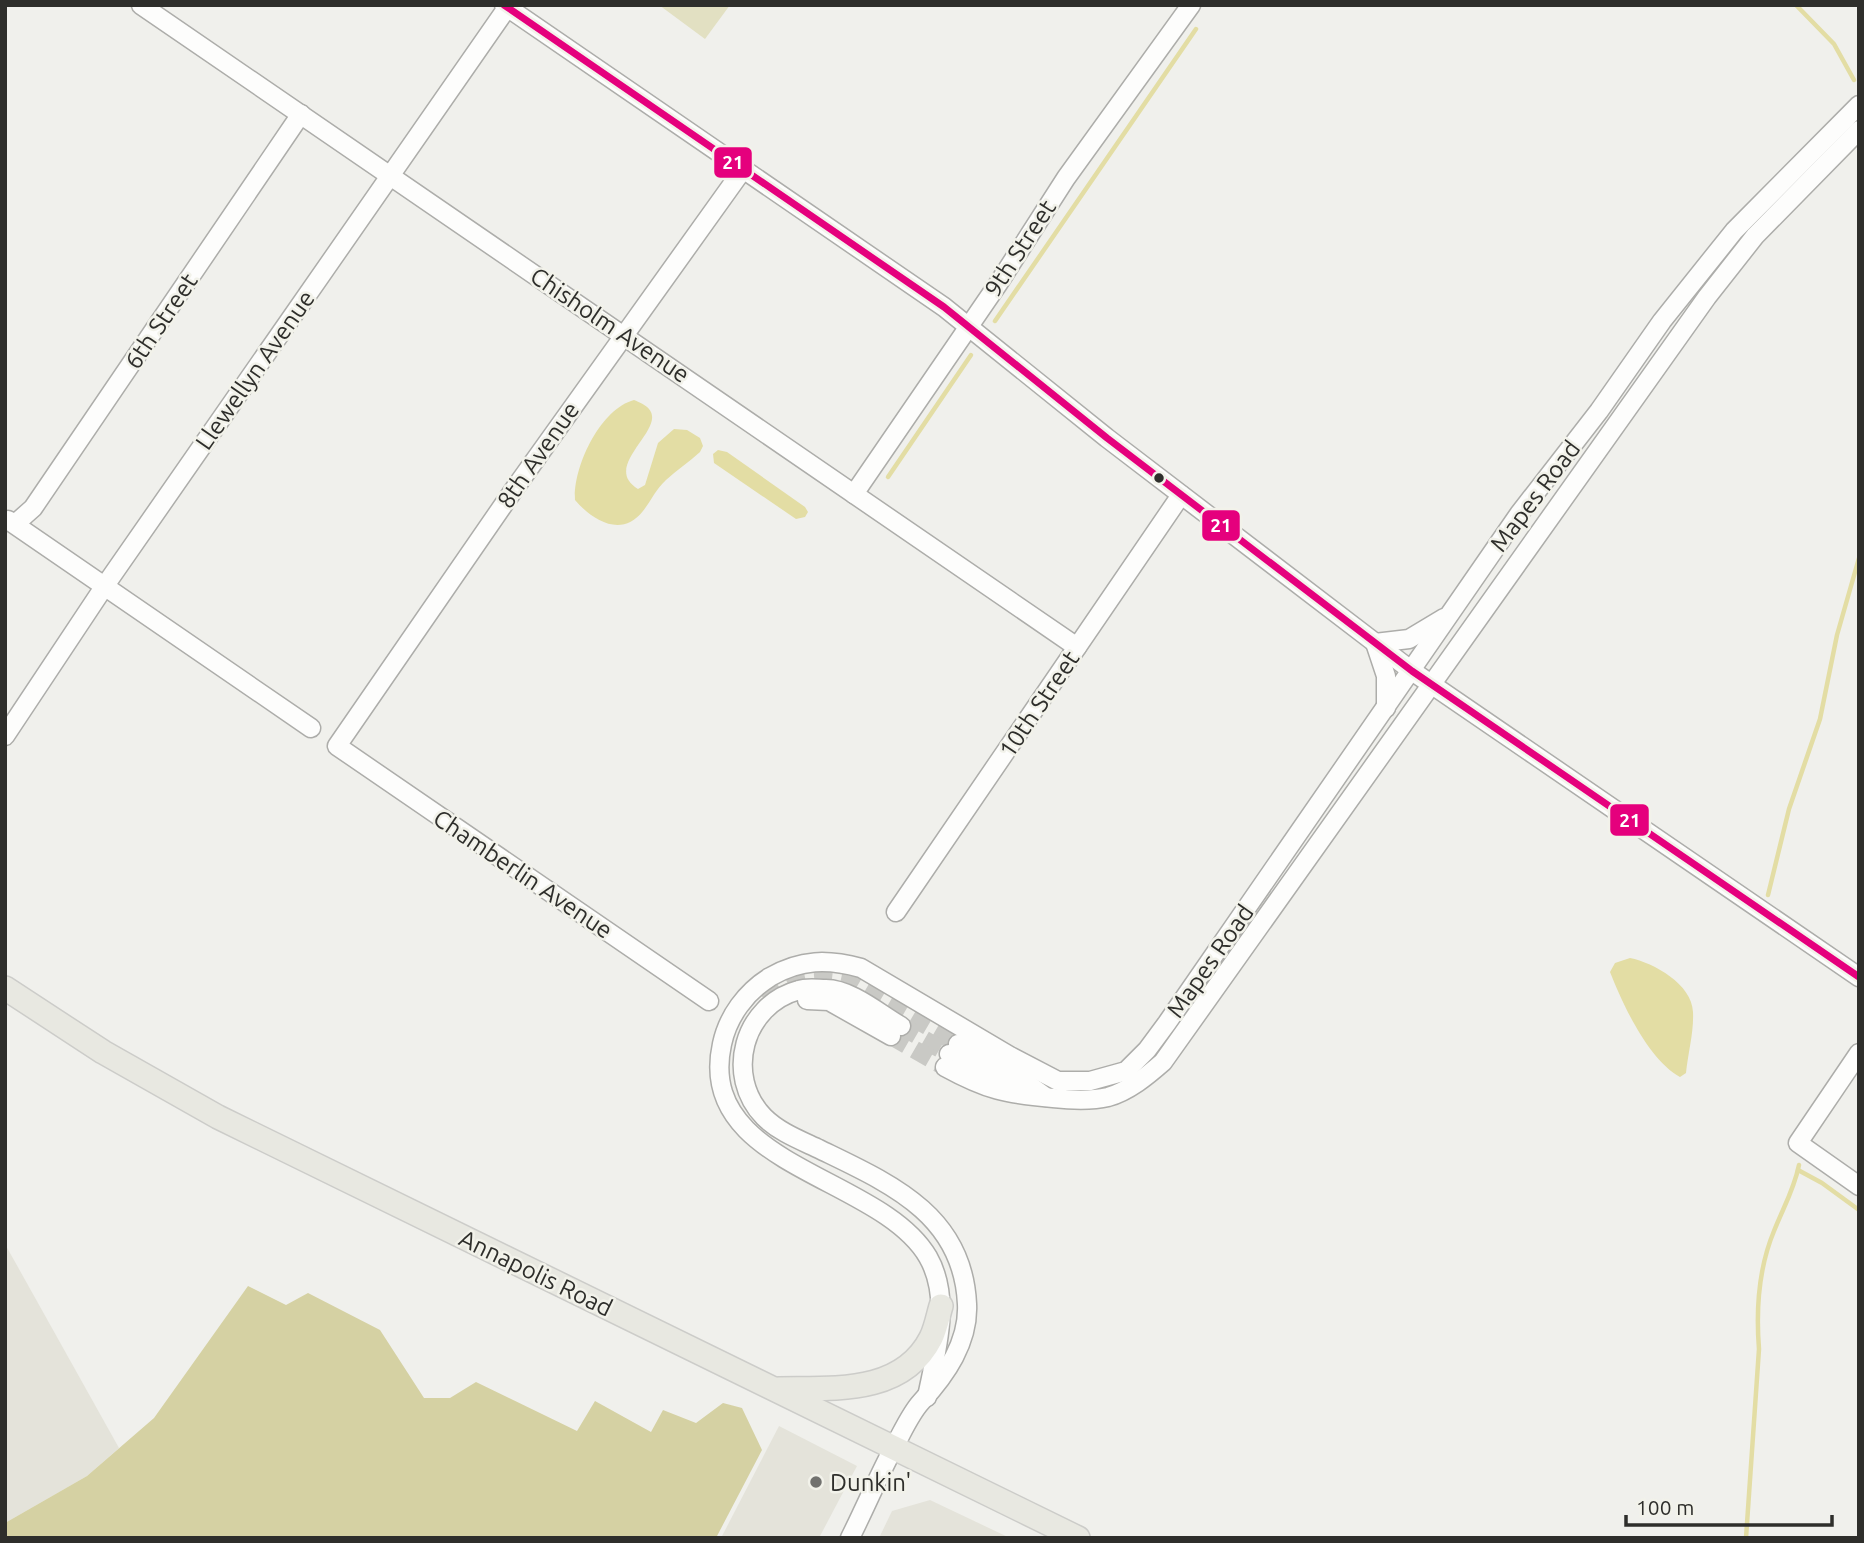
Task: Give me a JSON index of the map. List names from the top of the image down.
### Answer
{
  "streets": {
    "main road": ["Annapolis Road"],
    "street": [
      "9th Street",
      "6th Street",
      "Chisholm Avenue",
      "Llewellyn Avenue",
      "8th Avenue",
      "Mapes Road",
      "10th Street",
      "Chamberlin Avenue"
    ]
  },
  "crossings": [
    ["9th Street", "Chisholm Avenue"],
    ["6th Street", "Chisholm Avenue"],
    ["Chisholm Avenue", "Llewellyn Avenue"],
    ["Chisholm Avenue", "8th Avenue"],
    ["Chisholm Avenue", "10th Street"],
    ["8th Avenue", "Chamberlin Avenue"],
    ["Mapes Road", "Annapolis Road"]
  ],
  "places": ["Dunkin'"],
  "lines": ["transit line 21"],
  "scale_bar": "100 m"
}
